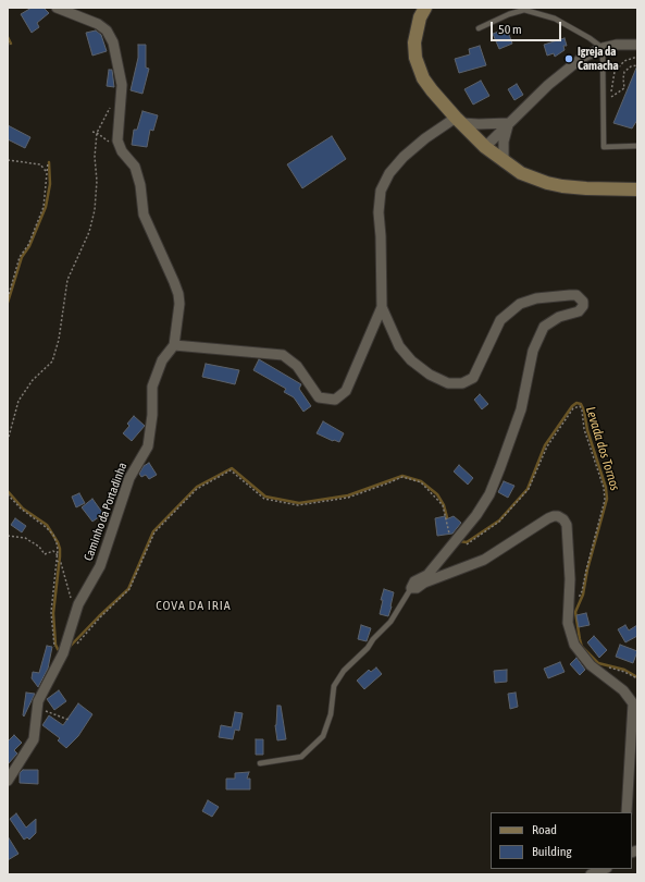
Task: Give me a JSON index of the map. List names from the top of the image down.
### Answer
{
  "streets": {
    "street": ["Caminho da Portadinha"]
  },
  "districts": ["COVA DA IRIA"],
  "water": ["Levada dos Tornos"],
  "places": ["Igreja da Camacha"],
  "legend": ["Road", "Building"],
  "scale_bar": "50 m"
}
